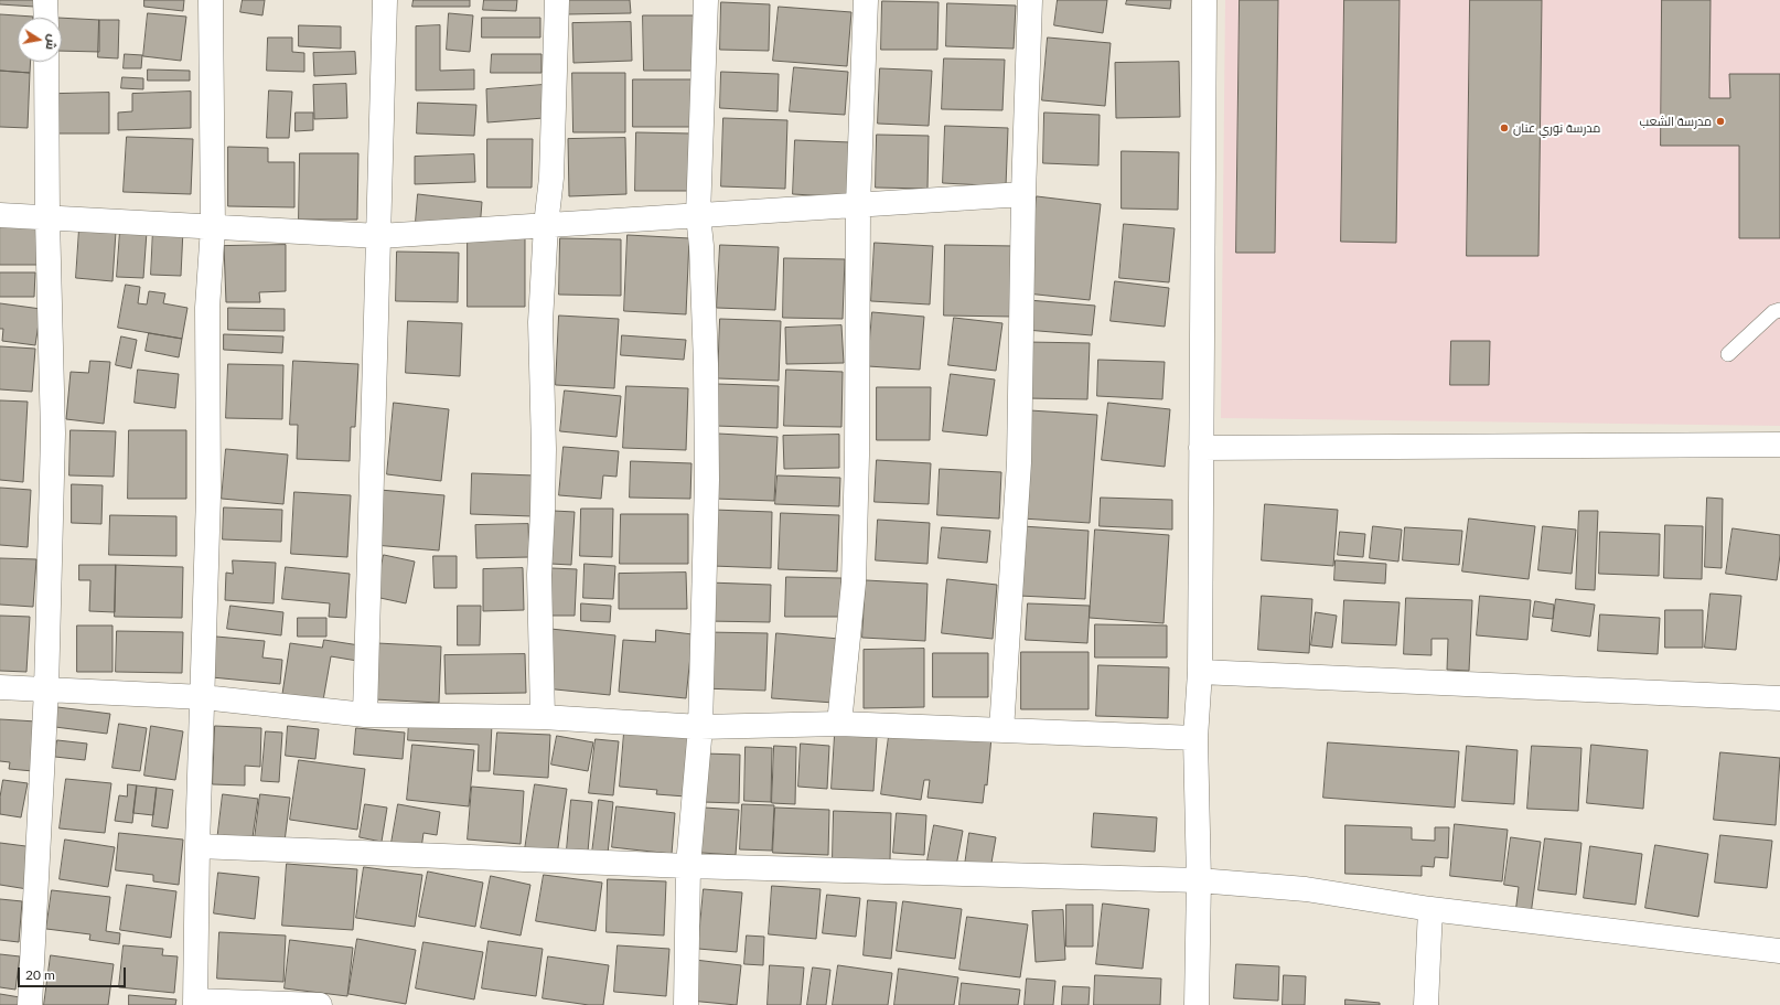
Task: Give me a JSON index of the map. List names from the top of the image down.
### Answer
{
  "places": ["مدرسة الشعب", "مدرسة نوري عنان"],
  "scale_bar": "20 m",
  "north": "right"
}
